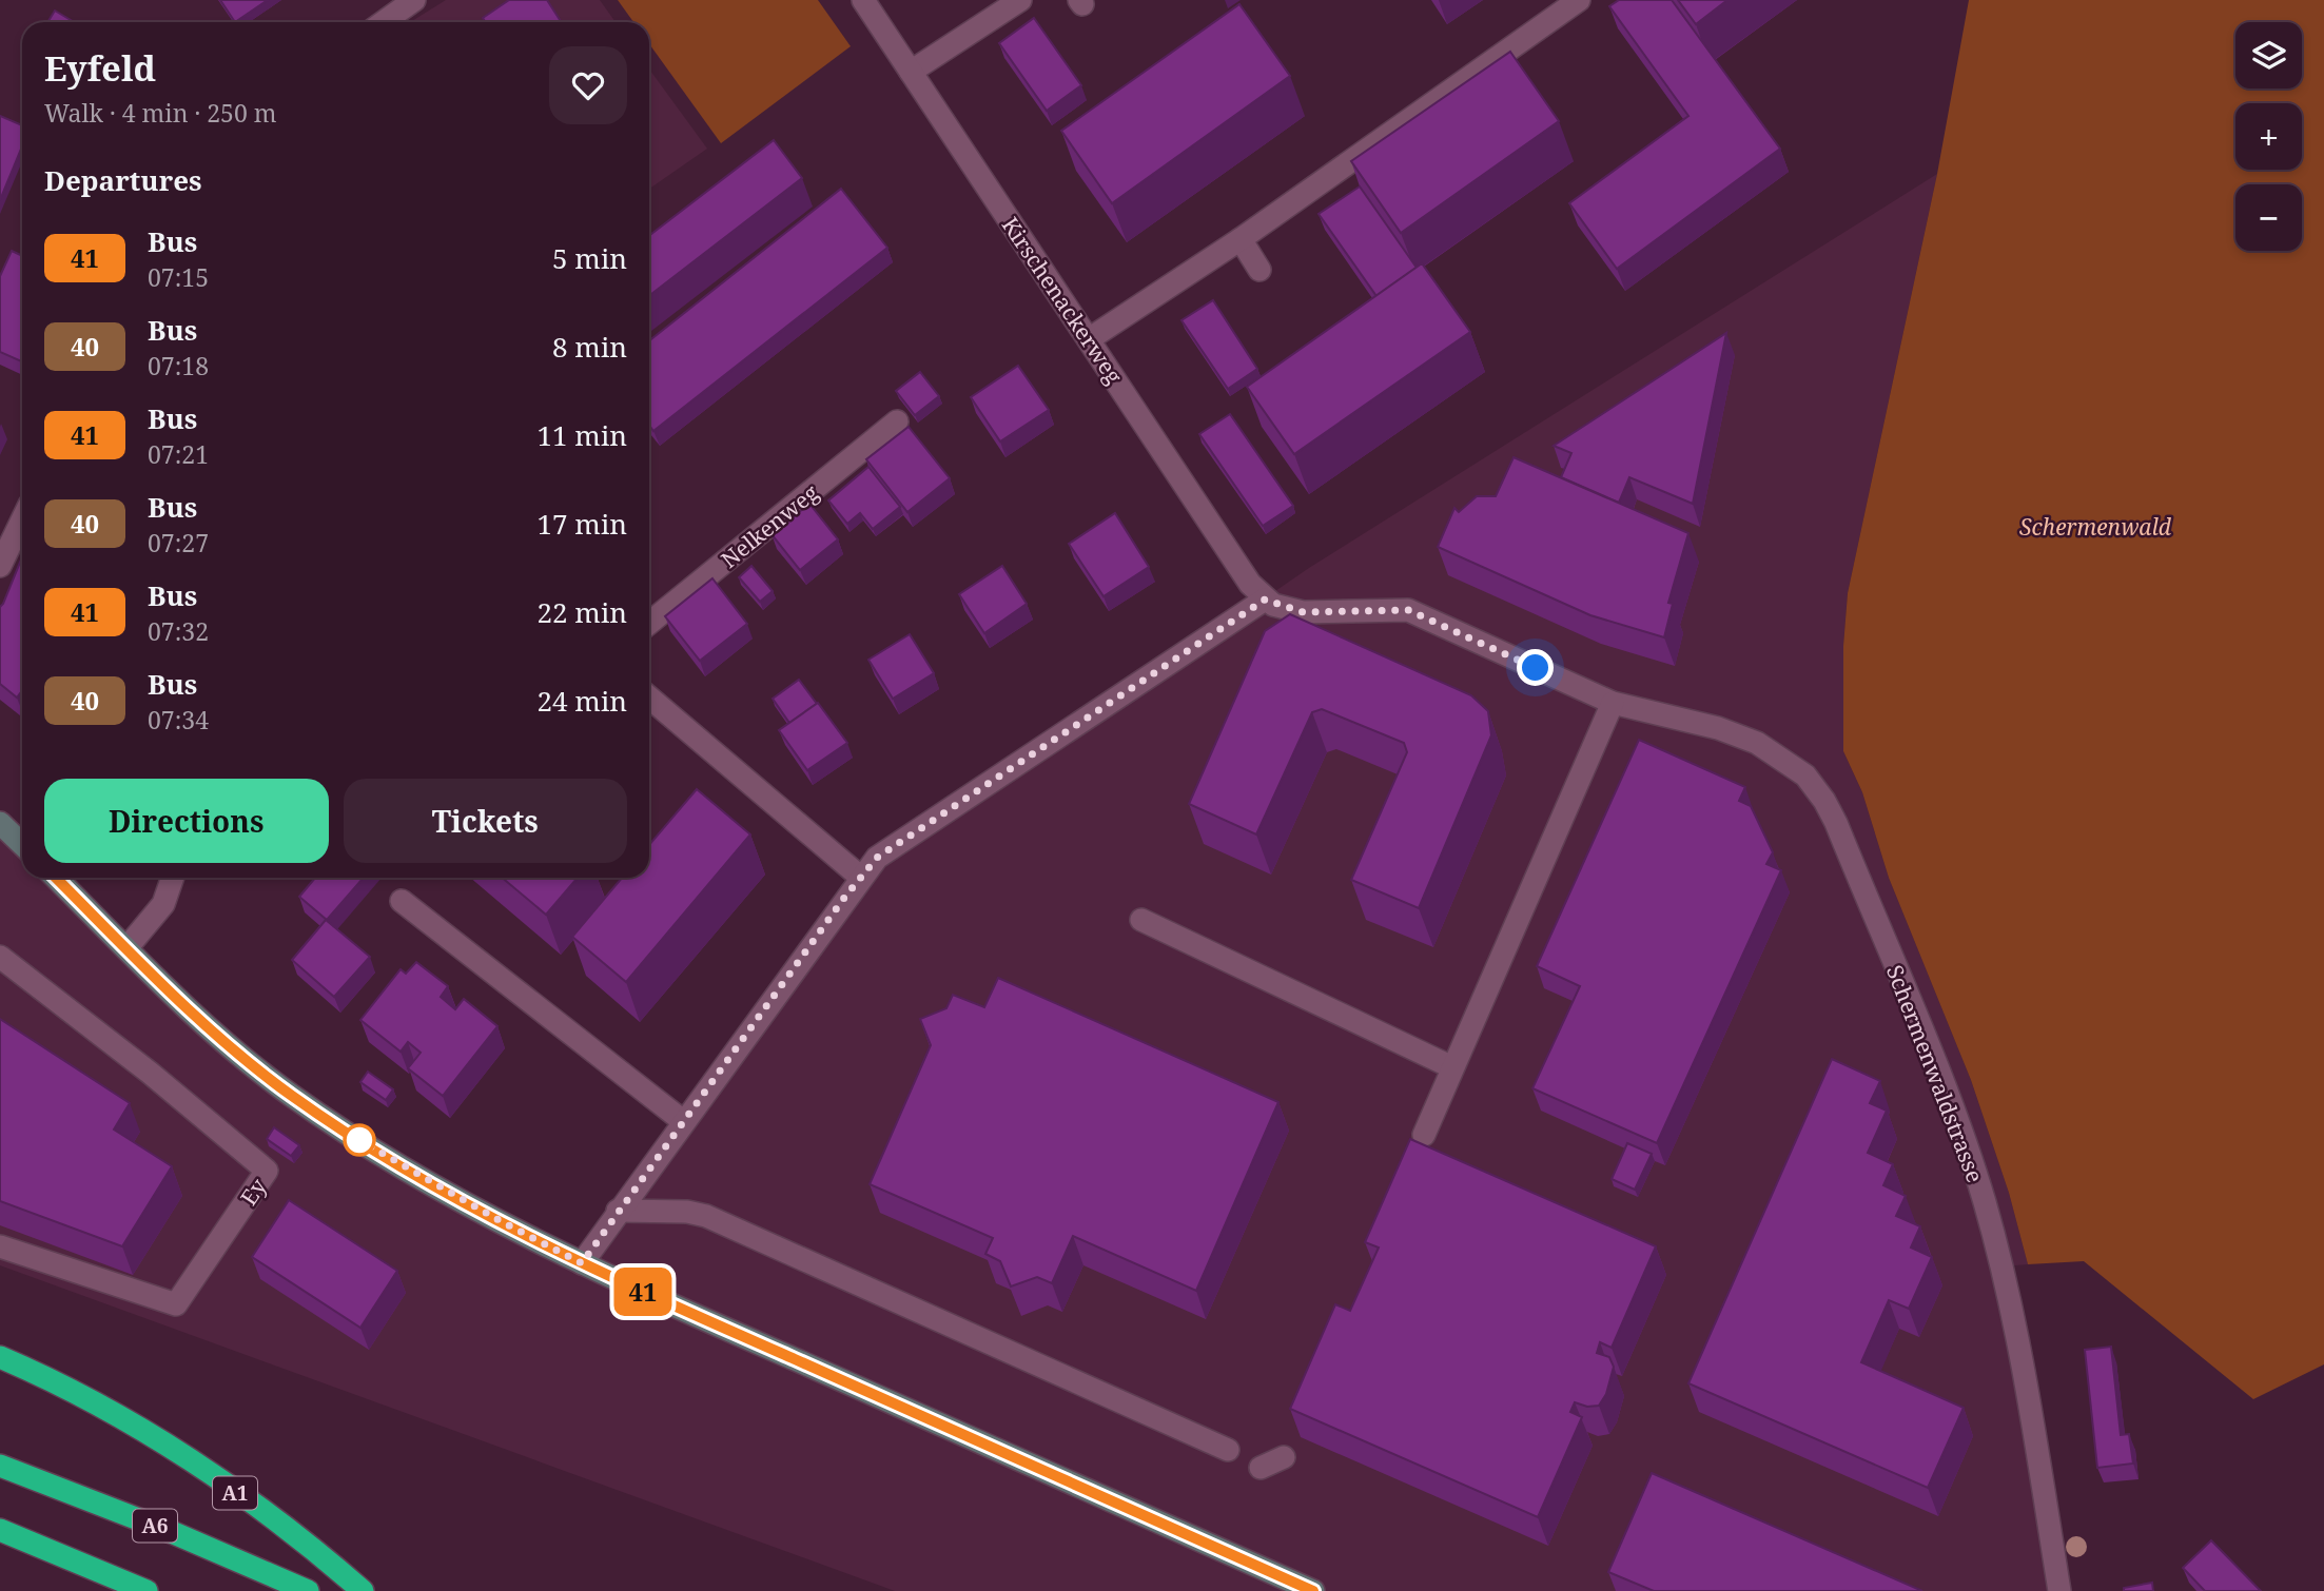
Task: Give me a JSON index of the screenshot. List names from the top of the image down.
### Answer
{
  "streets": {
    "highway": ["A1", "A6"],
    "street": [
      "Kirschenackerweg",
      "Nelkenweg",
      "Schermenwaldstrasse",
      "Ey"
    ]
  },
  "crossings": [
    ["Kirschenackerweg", "Schermenwaldstrasse"]
  ],
  "parks": ["Schermenwald"],
  "lines": ["bus line 41"],
  "page": {
    "on_map": "41",
    "map_buttons": ["+", "−"],
    "heading": [
      ["Eyfeld", "Walk · 4 min · 250 m"],
      "Departures"
    ],
    "list": [
      {
        "mark": "41",
        "name": "Bus",
        "note": "07:15",
        "value": "5 min"
      },
      {
        "mark": "40",
        "name": "Bus",
        "note": "07:18",
        "value": "8 min"
      },
      {
        "mark": "41",
        "name": "Bus",
        "note": "07:21",
        "value": "11 min"
      },
      {
        "mark": "40",
        "name": "Bus",
        "note": "07:27",
        "value": "17 min"
      },
      {
        "mark": "41",
        "name": "Bus",
        "note": "07:32",
        "value": "22 min"
      },
      {
        "mark": "40",
        "name": "Bus",
        "note": "07:34",
        "value": "24 min"
      }
    ],
    "buttons": ["Directions", "Tickets"]
  }
}
